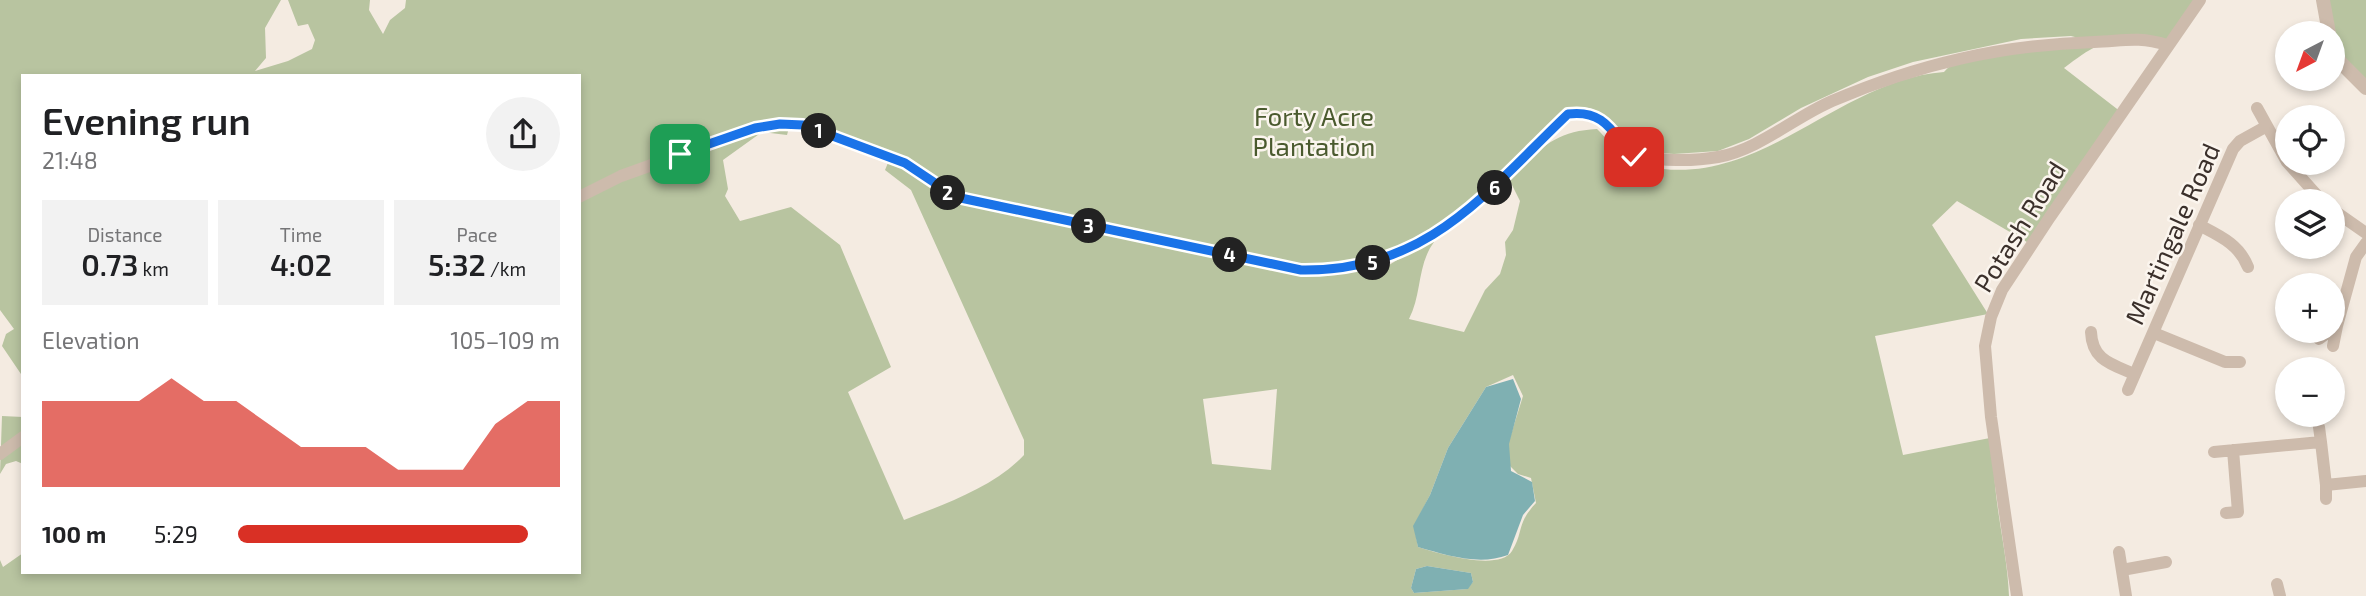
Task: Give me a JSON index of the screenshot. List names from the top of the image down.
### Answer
{
  "streets": {
    "street": ["Potash Road", "Martingale Road"]
  },
  "parks": ["Forty Acre Plantation"],
  "north": "bottom left",
  "page": {
    "map_buttons": ["+", "−"],
    "heading": ["Evening run", "21:48"],
    "pins": [
      "1",
      "6",
      "2",
      "3",
      "4",
      "5"
    ],
    "stats": [
      ["Distance", "0.73 km"],
      ["Time", "4:02"],
      ["Pace", "5:32 /km"]
    ],
    "chart": ["Elevation", "105–109 m"],
    "list": [
      {
        "name": "100 m",
        "note": "5:29"
      }
    ]
  }
}
